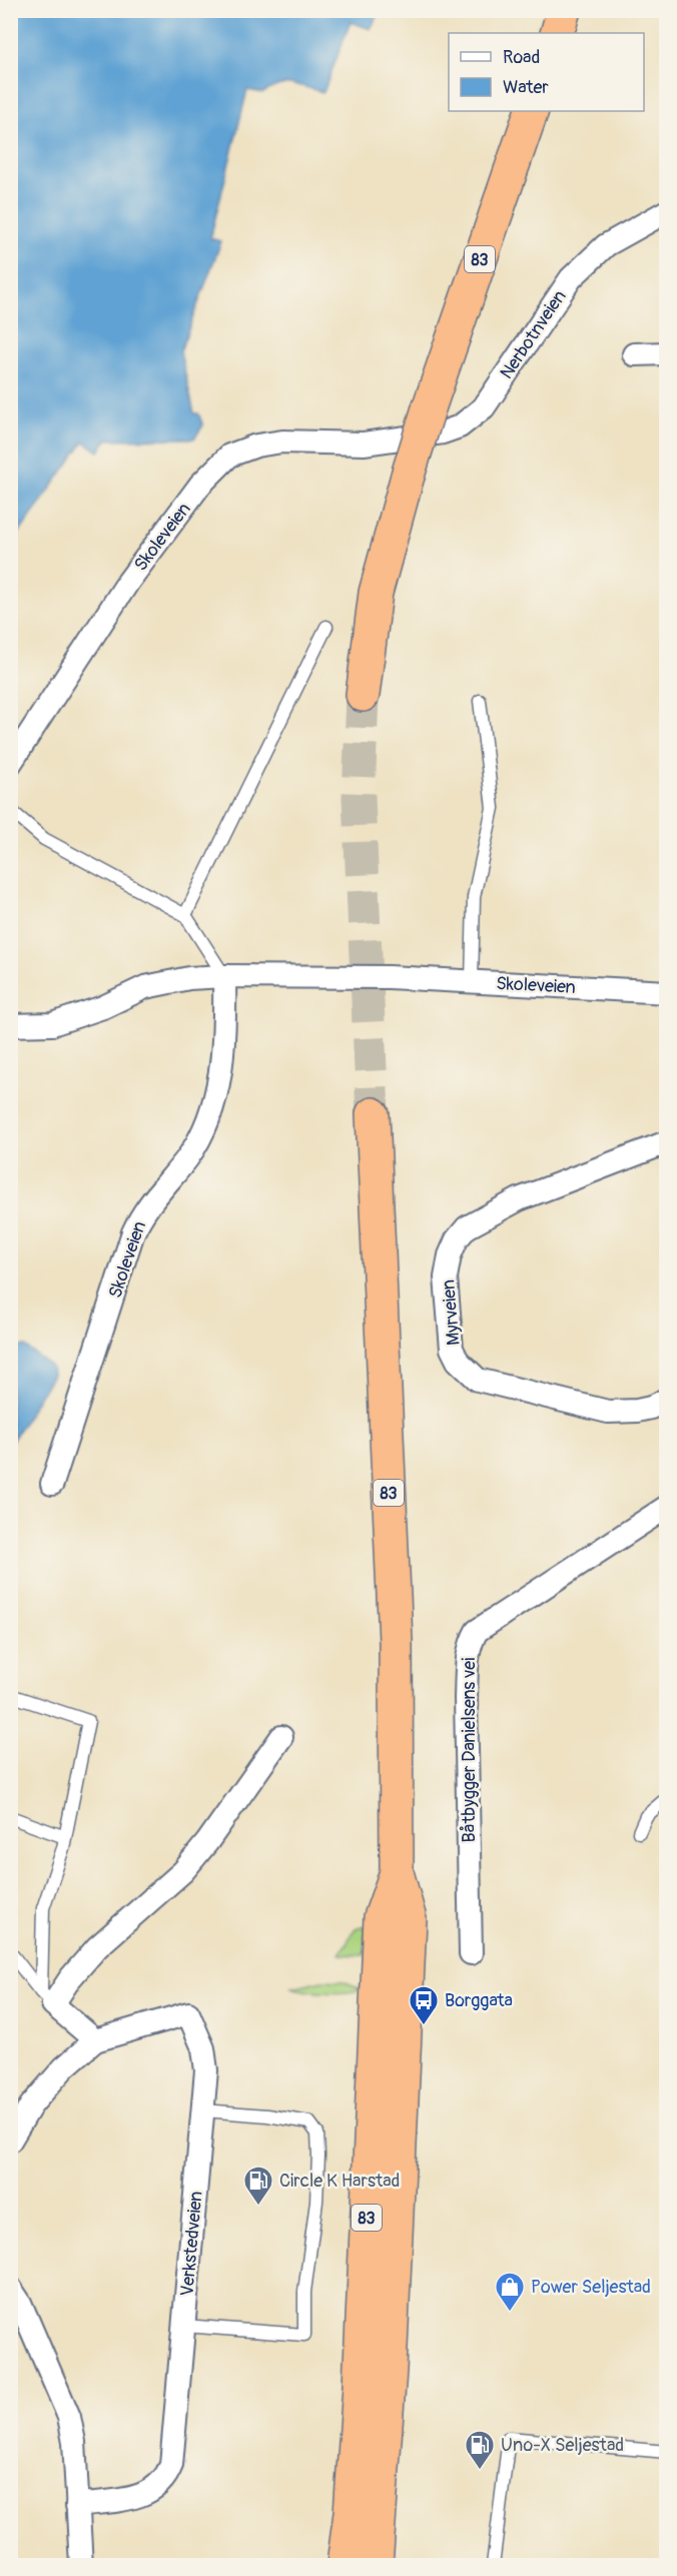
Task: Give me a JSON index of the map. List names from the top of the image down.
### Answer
{
  "streets": {
    "highway": ["83"],
    "street": [
      "Nerbotnveien",
      "Skoleveien",
      "Myrveien",
      "Båtbygger Danielsens vei",
      "Verkstedveien"
    ]
  },
  "crossings": [
    ["Nerbotnveien", "Skoleveien"]
  ],
  "places": {
    "bus stop": ["Borggata"],
    "fuel station": ["Circle K Harstad", "Uno-X Seljestad"],
    "shop": ["Power Seljestad"]
  },
  "legend": ["Road", "Water"]
}
